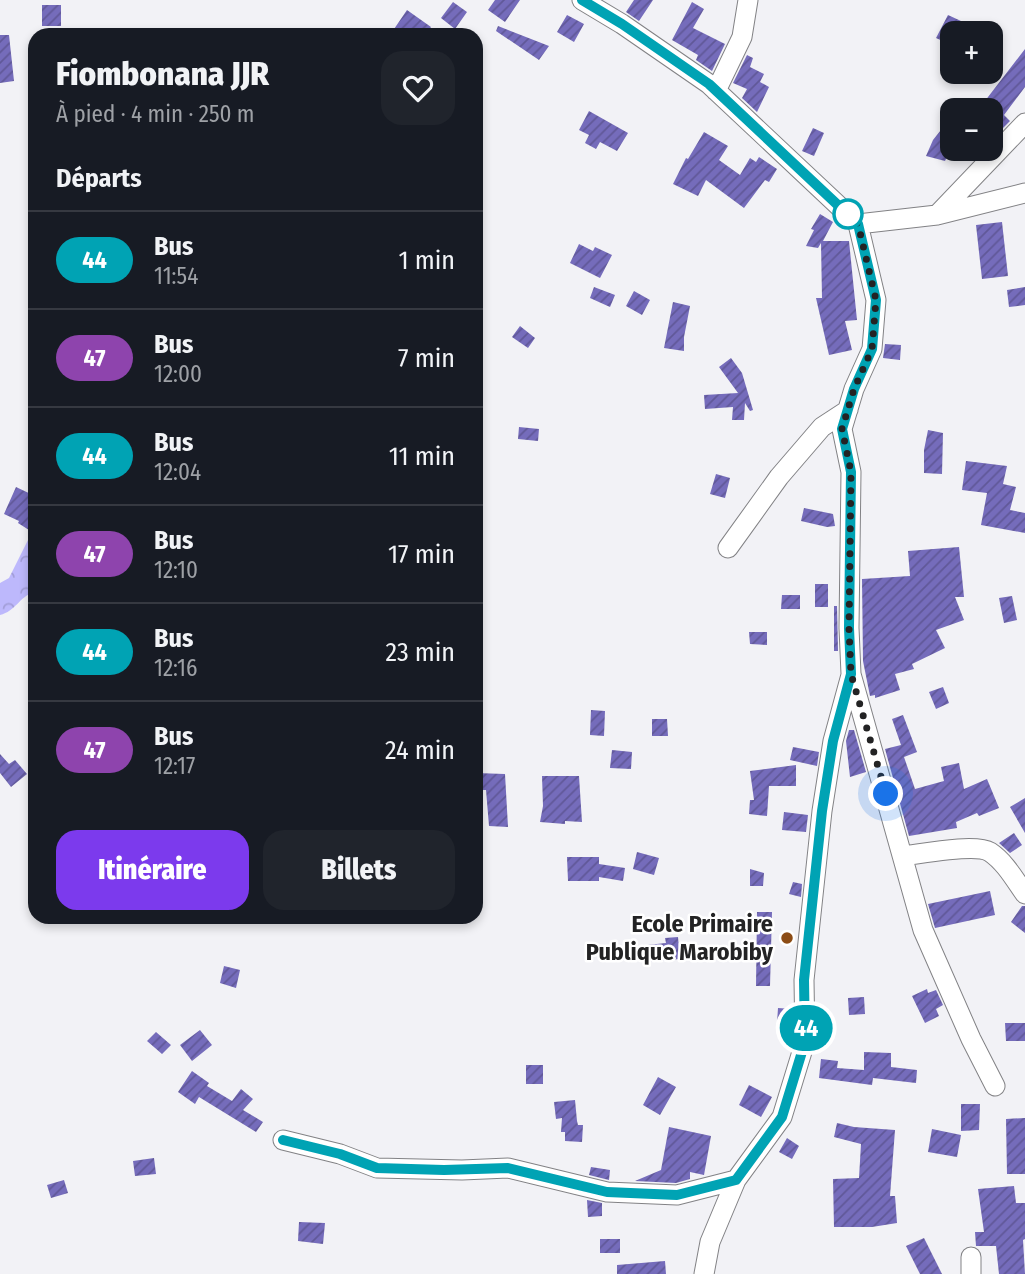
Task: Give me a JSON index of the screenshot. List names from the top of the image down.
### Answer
{
  "places": ["Ecole Primaire Publique Marobiby"],
  "lines": ["bus line 44"],
  "page": {
    "on_map": "44",
    "map_buttons": ["+", "−"],
    "heading": [
      ["Fiombonana JJR", "À pied · 4 min · 250 m"],
      "Départs"
    ],
    "list": [
      {
        "mark": "44",
        "name": "Bus",
        "note": "11:54",
        "value": "1 min"
      },
      {
        "mark": "47",
        "name": "Bus",
        "note": "12:00",
        "value": "7 min"
      },
      {
        "mark": "44",
        "name": "Bus",
        "note": "12:04",
        "value": "11 min"
      },
      {
        "mark": "47",
        "name": "Bus",
        "note": "12:10",
        "value": "17 min"
      },
      {
        "mark": "44",
        "name": "Bus",
        "note": "12:16",
        "value": "23 min"
      },
      {
        "mark": "47",
        "name": "Bus",
        "note": "12:17",
        "value": "24 min"
      }
    ],
    "buttons": ["Itinéraire", "Billets"]
  }
}
